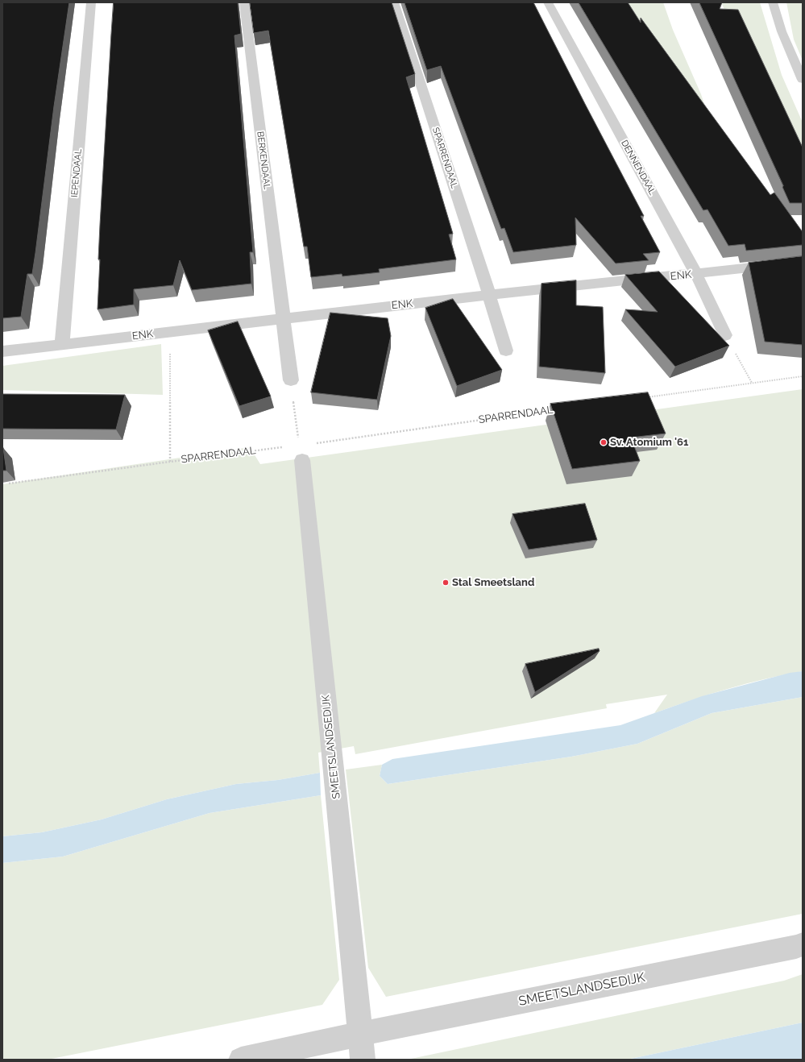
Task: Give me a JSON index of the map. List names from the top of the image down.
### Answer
{
  "streets": {
    "street": [
      "SPARRENDAAL",
      "BERKENDAAL",
      "DENNENDAAL",
      "IEPENDAAL",
      "ENK",
      "SMEETSLANDSEDIJK"
    ]
  },
  "crossings": [
    ["SPARRENDAAL", "ENK"],
    ["SPARRENDAAL", "SMEETSLANDSEDIJK"],
    ["BERKENDAAL", "ENK"],
    ["DENNENDAAL", "ENK"],
    ["IEPENDAAL", "ENK"]
  ],
  "places": ["Sv. Atomium '61", "Stal Smeetsland"]
}
